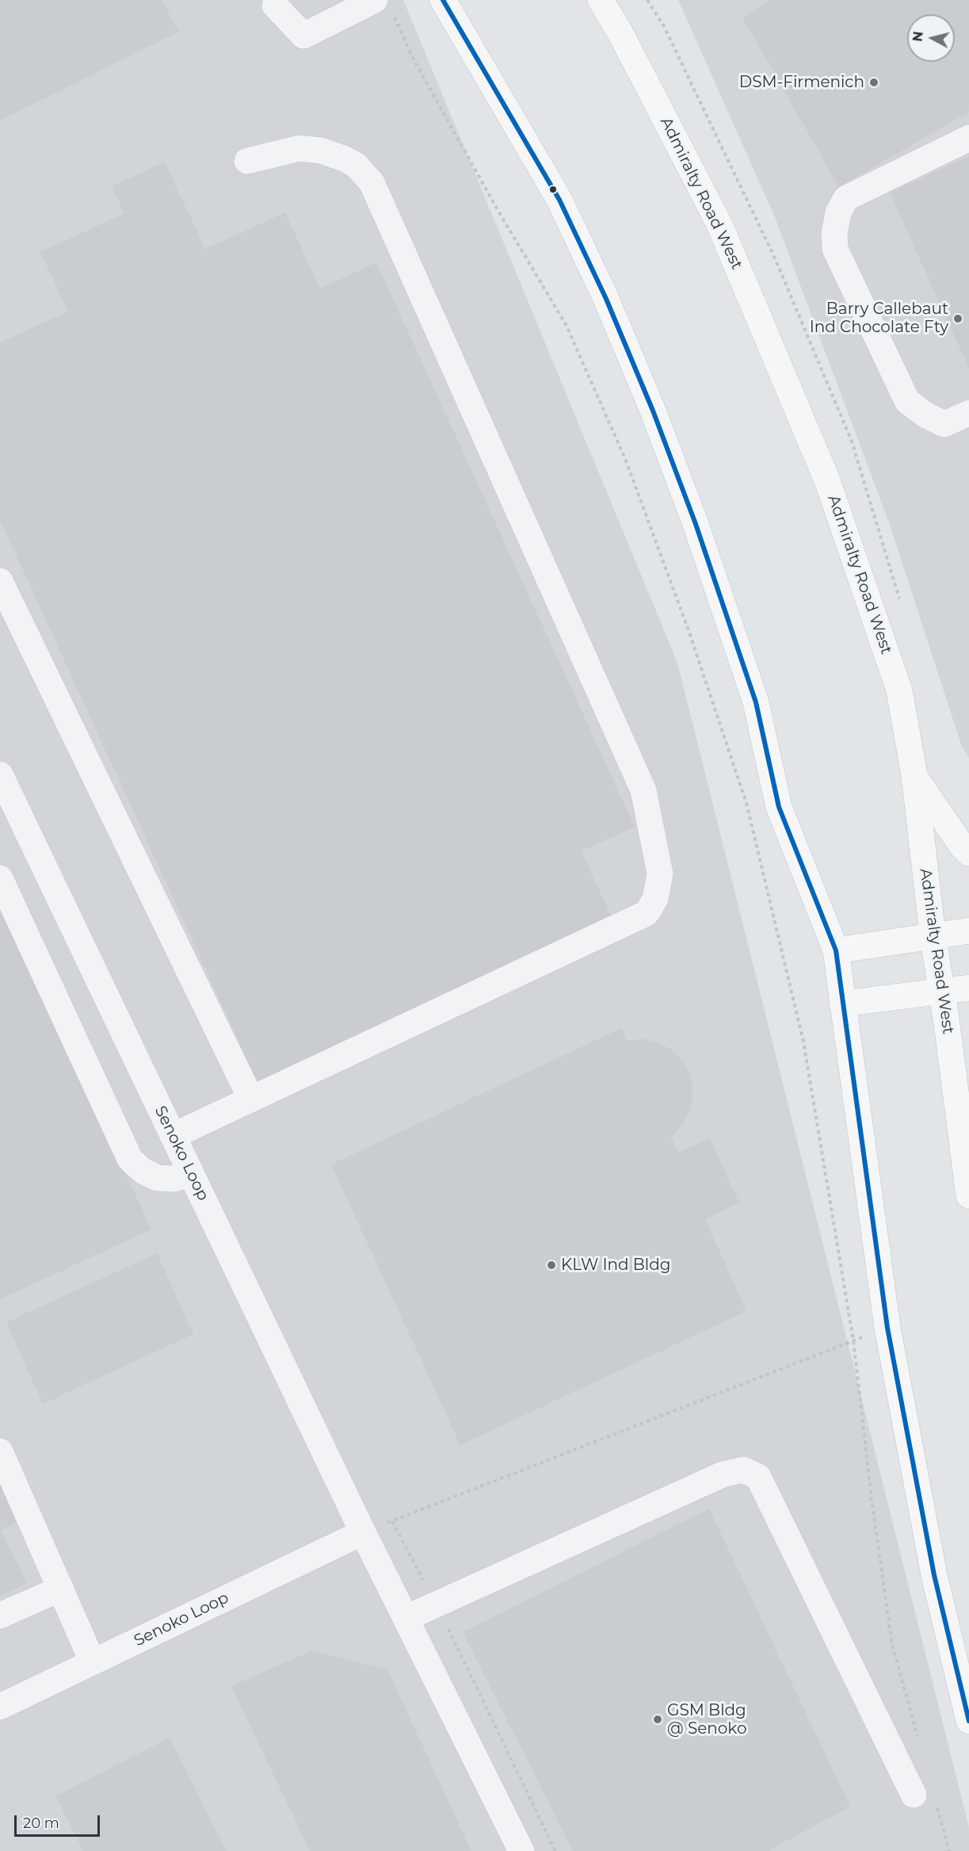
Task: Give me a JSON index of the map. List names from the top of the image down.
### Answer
{
  "streets": {
    "main road": ["Admiralty Road West"],
    "street": ["Senoko Loop"]
  },
  "places": [
    "DSM-Firmenich",
    "Barry Callebaut Ind Chocolate Fty",
    "KLW Ind Bldg",
    "GSM Bldg @ Senoko"
  ],
  "scale_bar": "20 m",
  "north": "left"
}
